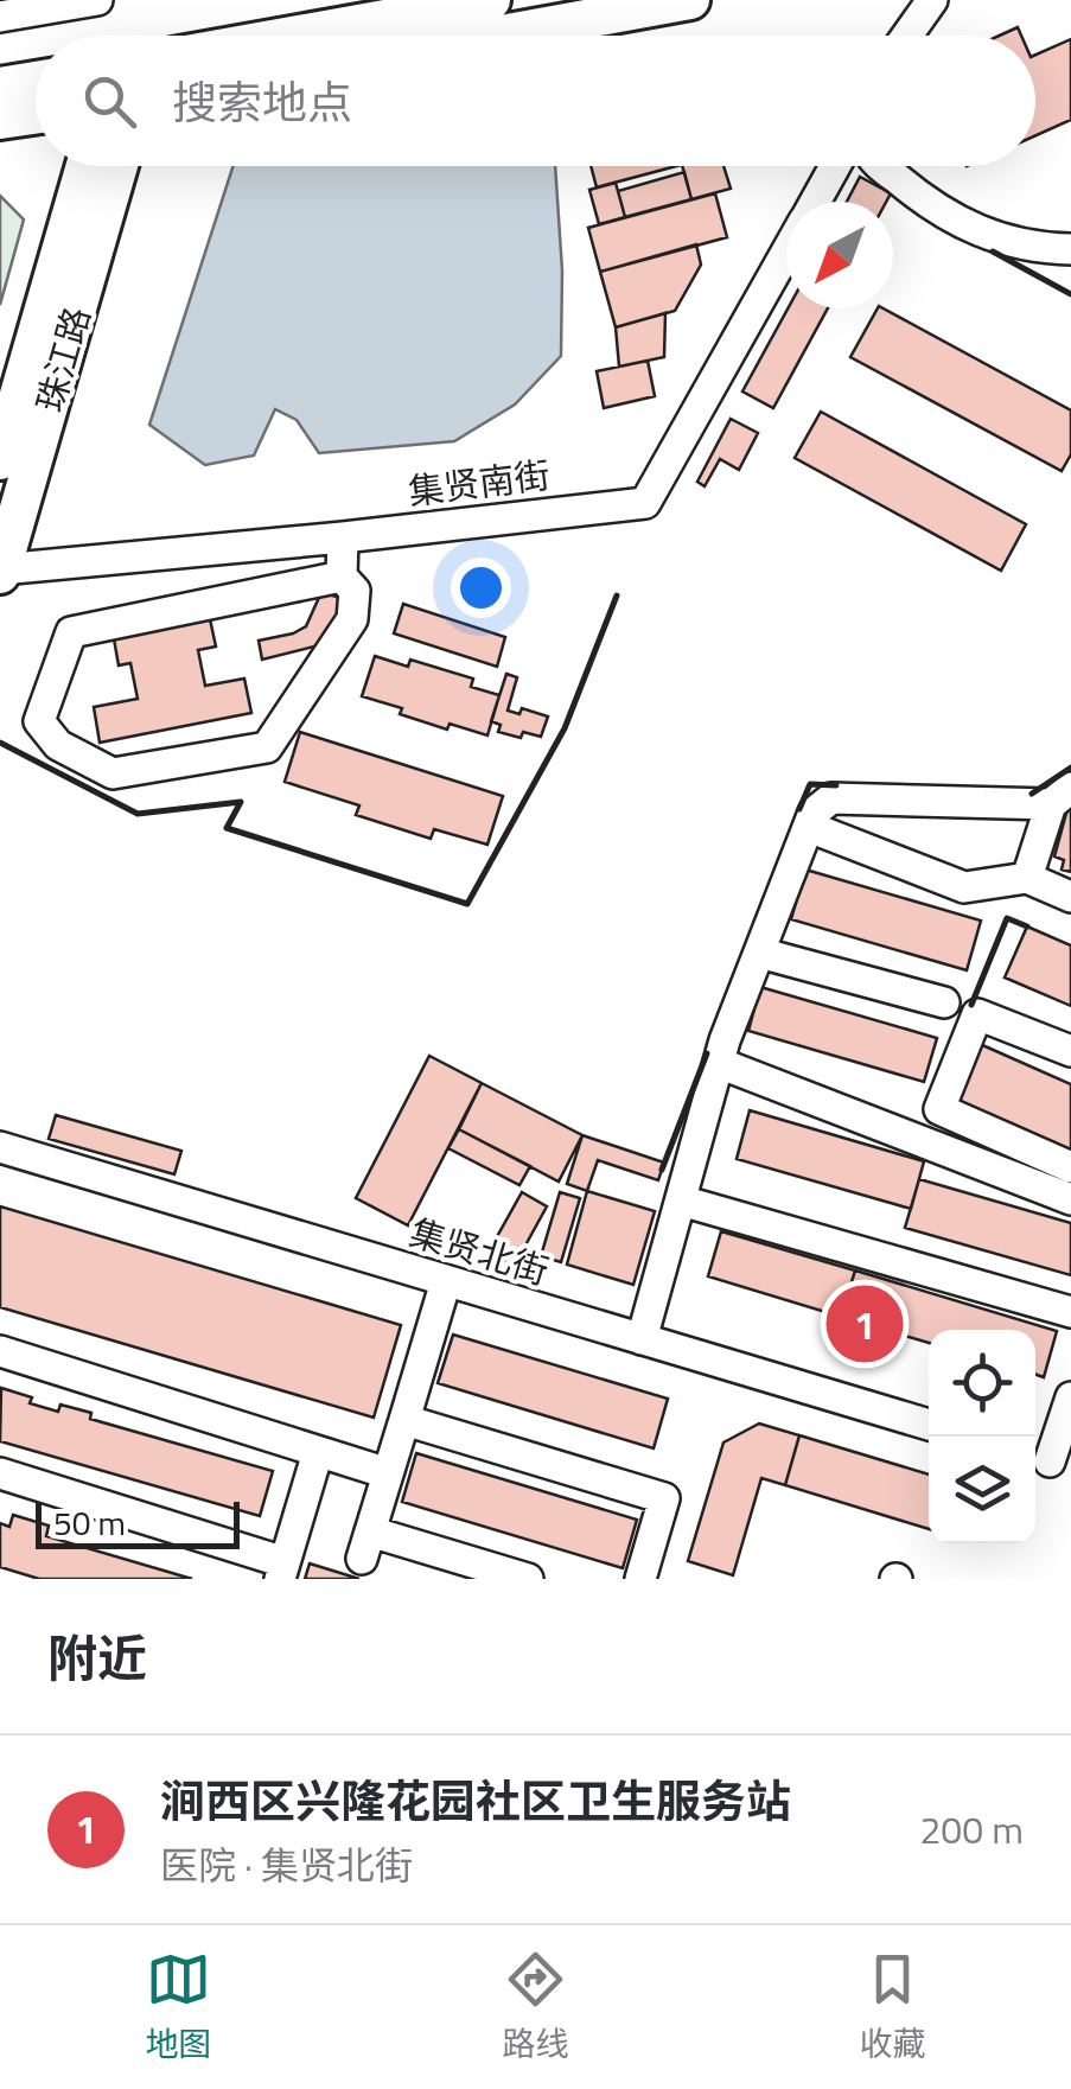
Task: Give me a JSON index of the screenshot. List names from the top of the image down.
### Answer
{
  "streets": {
    "main road": ["珠江路"],
    "street": ["集贤南街", "集贤北街"]
  },
  "crossings": [
    ["珠江路", "集贤南街"]
  ],
  "scale_bar": "50 m",
  "north": "bottom left",
  "page": {
    "search": "搜索地点",
    "pins": "1",
    "scale": "50 m",
    "heading": "附近",
    "list": [
      {
        "mark": "1",
        "name": "涧西区兴隆花园社区卫生服务站",
        "note": "医院 · 集贤北街",
        "value": "200 m"
      }
    ],
    "nav": ["地图", "路线", "收藏"]
  }
}
